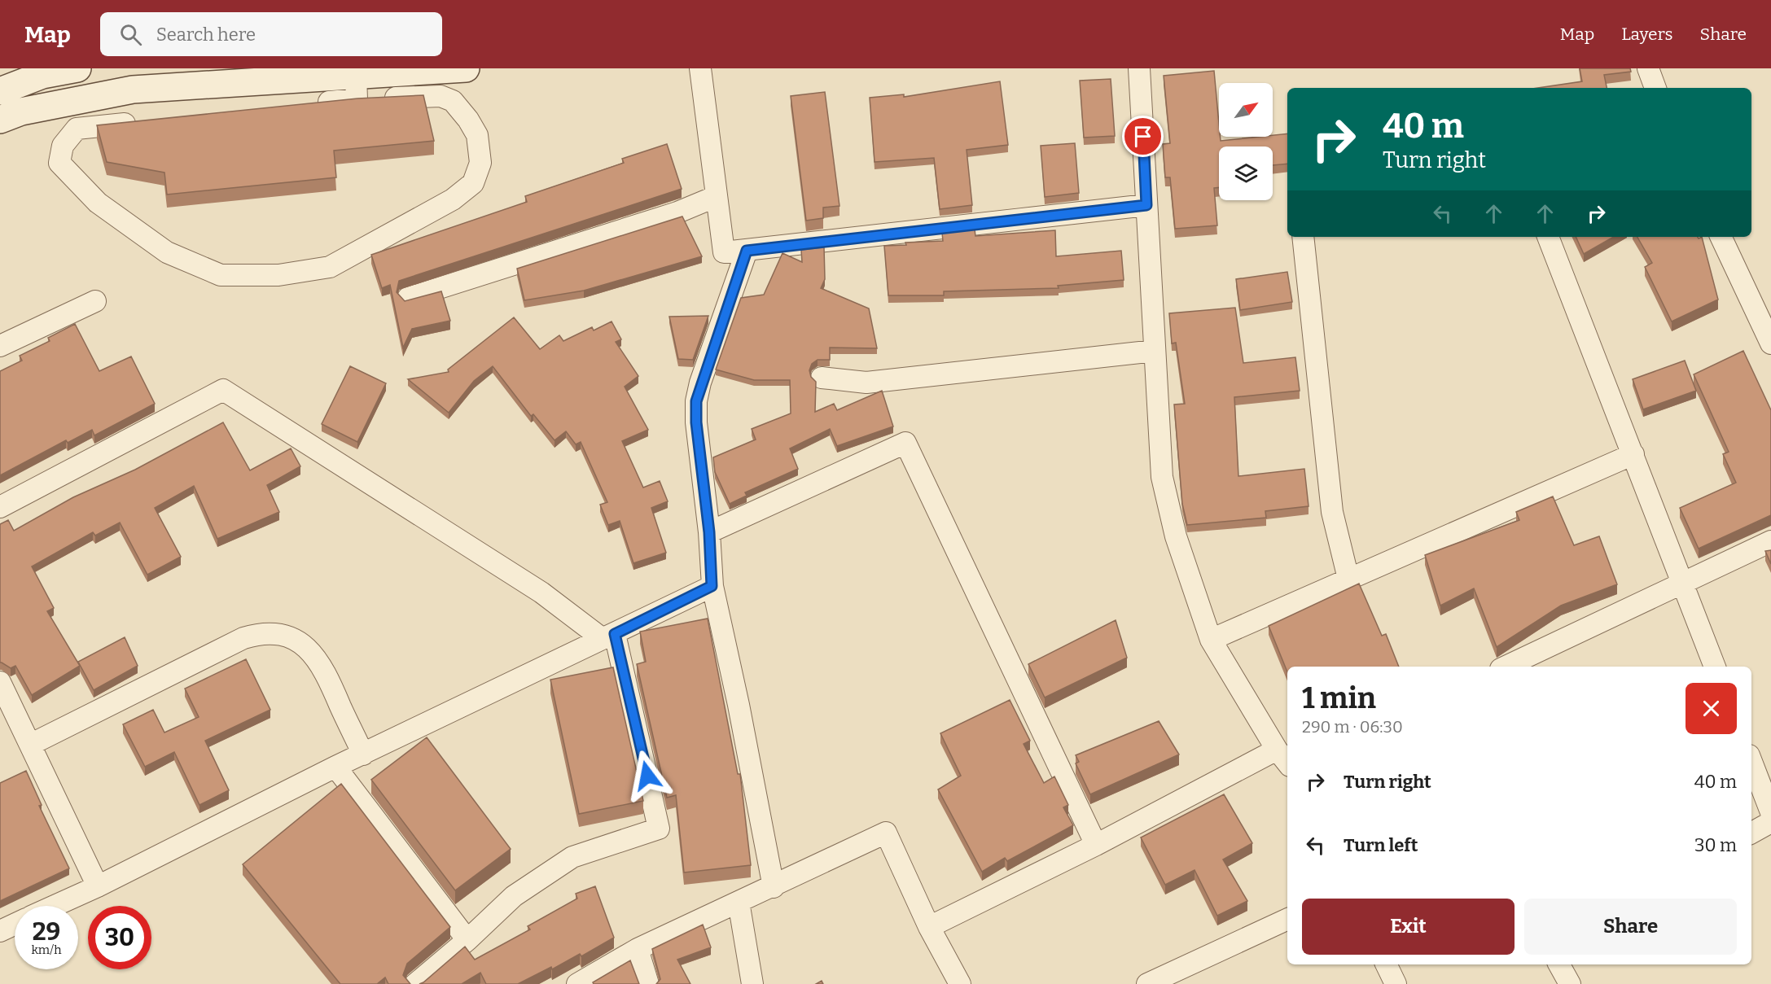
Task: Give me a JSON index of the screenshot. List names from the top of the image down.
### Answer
{
  "north": "top right",
  "page": {
    "header": "Map",
    "search": "Search here",
    "nav": ["Map", "Layers", "Share"],
    "turn": ["40 m", "Turn right"],
    "heading": ["1 min", "290 m · 06:30"],
    "list": [
      {
        "name": "Turn right",
        "value": "40 m"
      },
      {
        "name": "Turn left",
        "value": "30 m"
      }
    ],
    "buttons": ["Exit", "Share"],
    "speed": "29 km/h",
    "limit": "30"
  }
}
